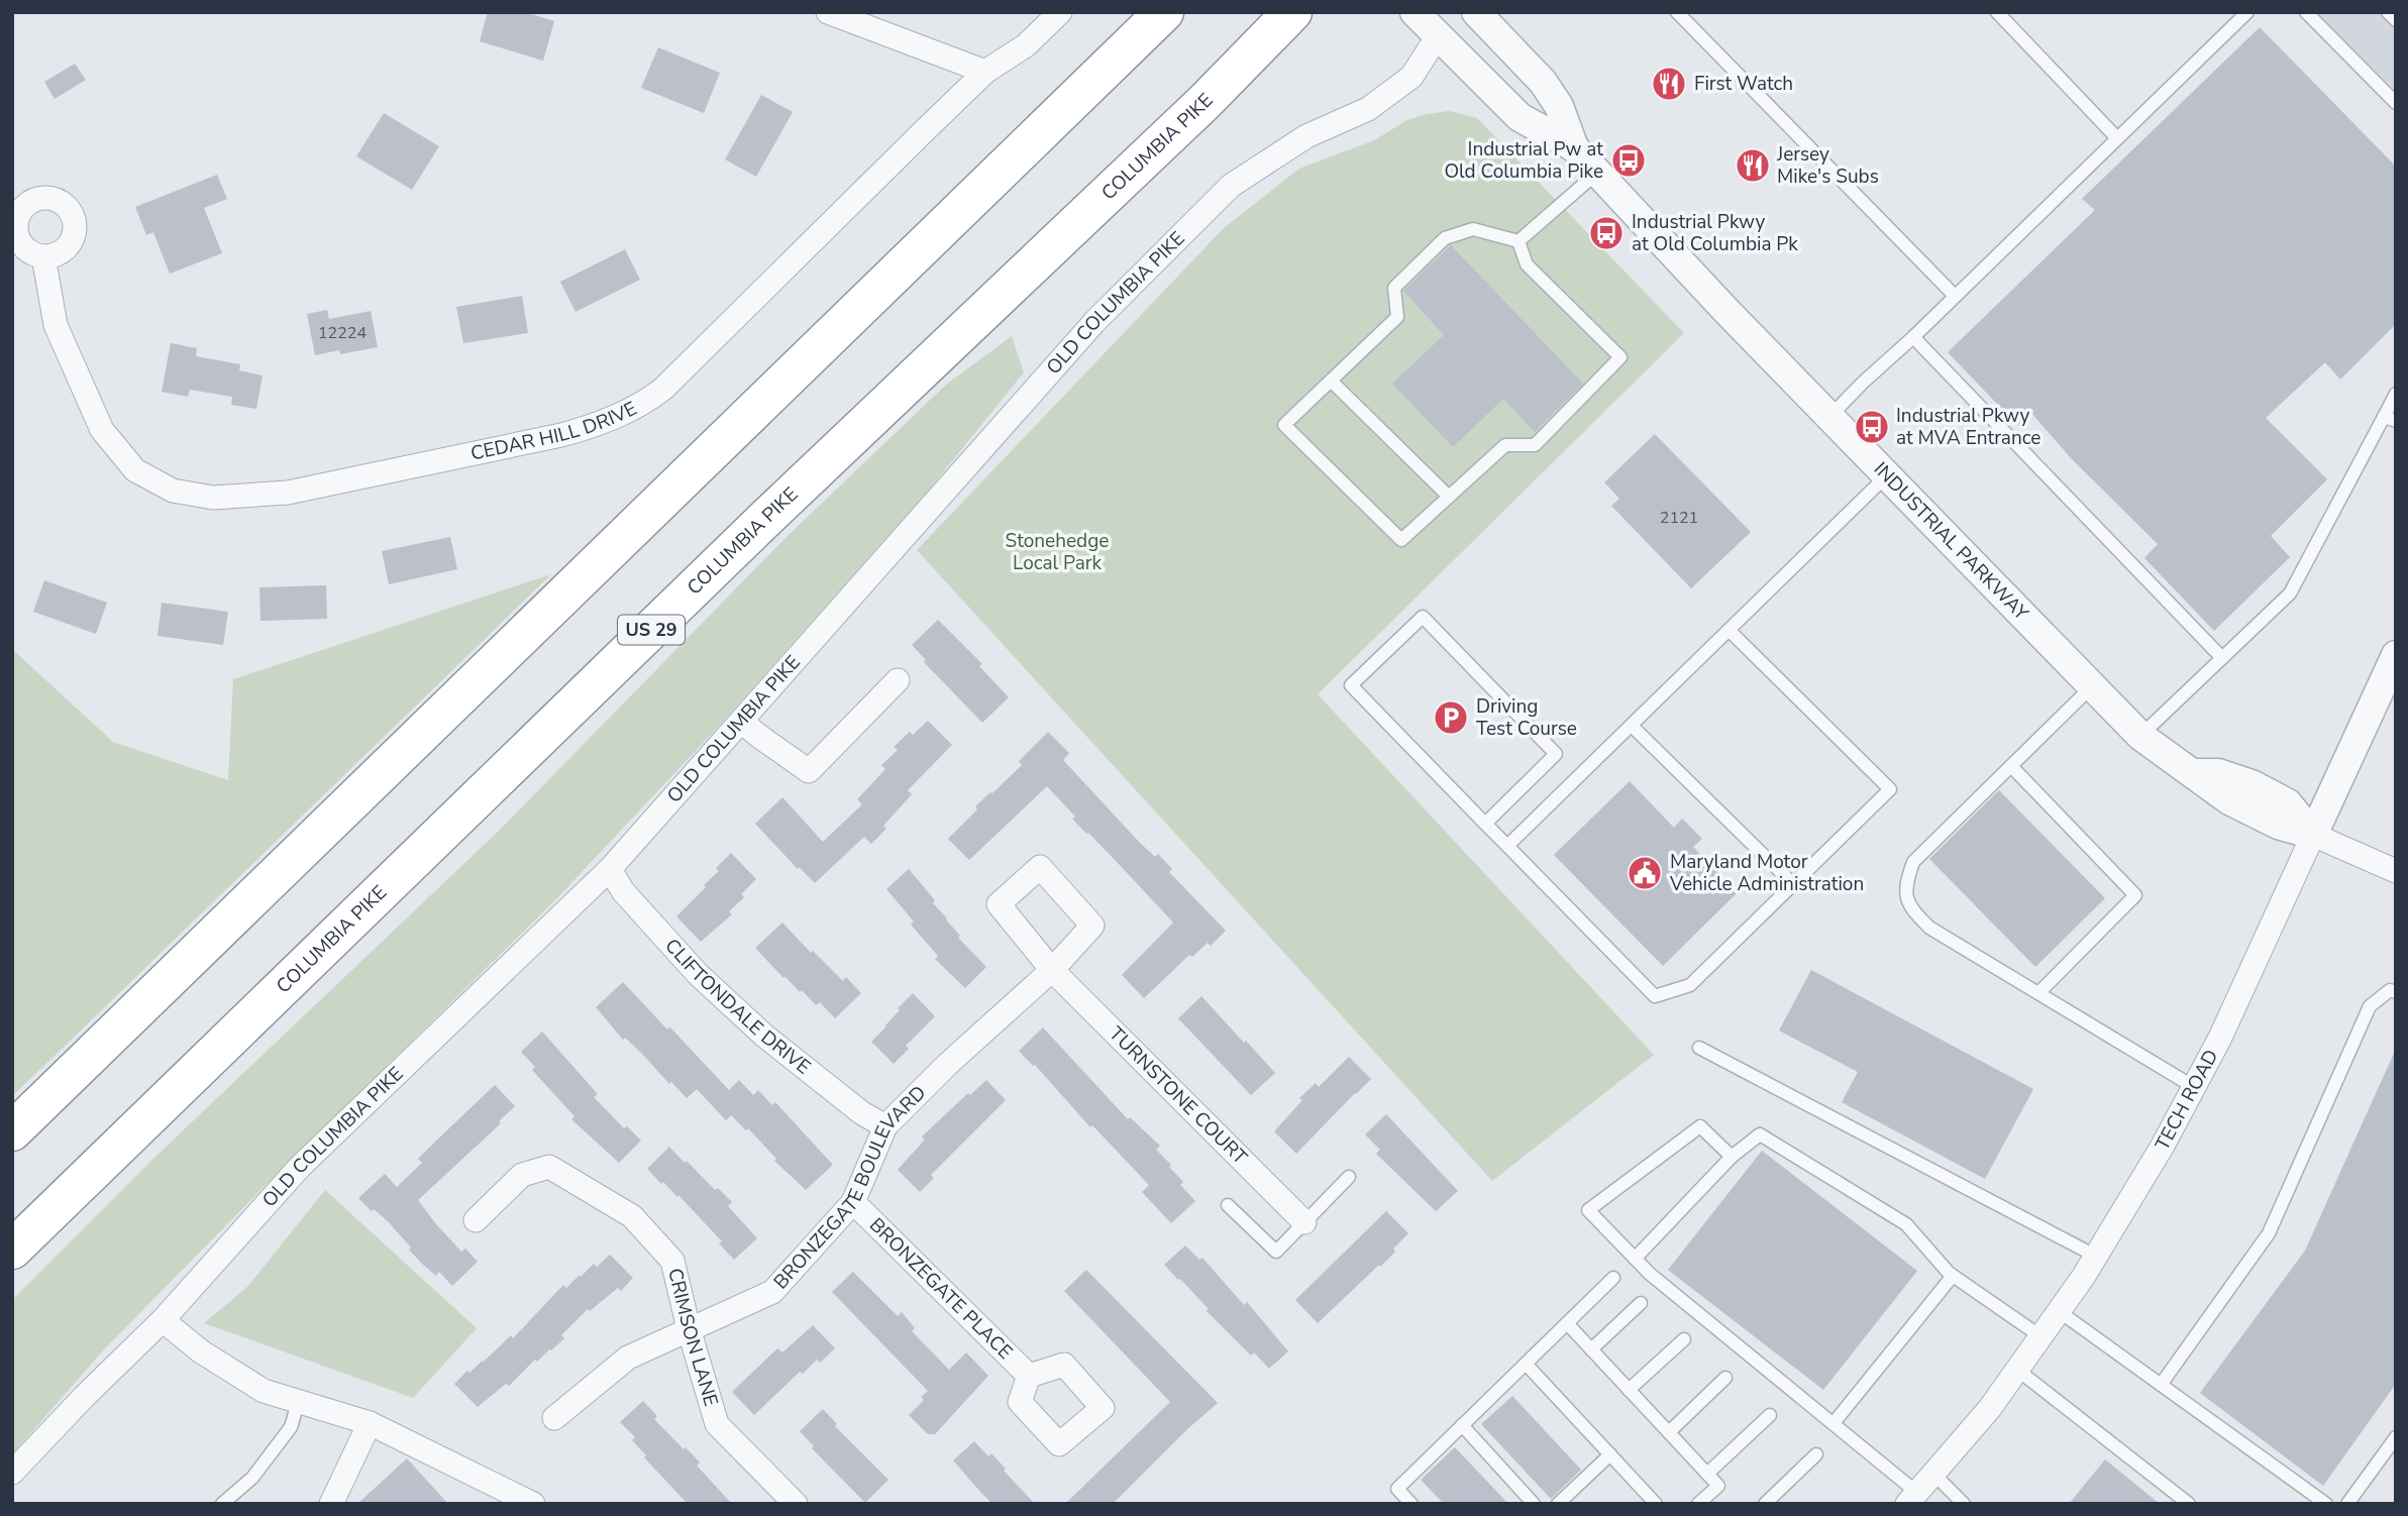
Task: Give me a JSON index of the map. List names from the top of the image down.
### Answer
{
  "streets": {
    "highway": ["COLUMBIA PIKE", "US 29"],
    "street": [
      "OLD COLUMBIA PIKE",
      "CEDAR HILL DRIVE",
      "INDUSTRIAL PARKWAY",
      "CLIFTONDALE DRIVE",
      "TURNSTONE COURT",
      "TECH ROAD",
      "BRONZEGATE BOULEVARD",
      "BRONZEGATE PLACE",
      "CRIMSON LANE"
    ]
  },
  "crossings": [
    ["OLD COLUMBIA PIKE", "INDUSTRIAL PARKWAY"],
    ["OLD COLUMBIA PIKE", "CLIFTONDALE DRIVE"],
    ["INDUSTRIAL PARKWAY", "TECH ROAD"],
    ["CLIFTONDALE DRIVE", "BRONZEGATE BOULEVARD"],
    ["TURNSTONE COURT", "BRONZEGATE BOULEVARD"],
    ["BRONZEGATE BOULEVARD", "BRONZEGATE PLACE"],
    ["BRONZEGATE BOULEVARD", "CRIMSON LANE"]
  ],
  "parks": ["Stonehedge Local Park"],
  "places": {
    "restaurant": ["First Watch", "Jersey Mike's Subs"],
    "bus stop": ["Industrial Pw at Old Columbia Pike", "Industrial Pkwy at Old Columbia Pk", "Industrial Pkwy at MVA Entrance"],
    "parking": ["Driving Test Course"],
    "public building": ["Maryland Motor Vehicle Administration"]
  },
  "house_numbers": ["12224", "2121"]
}
